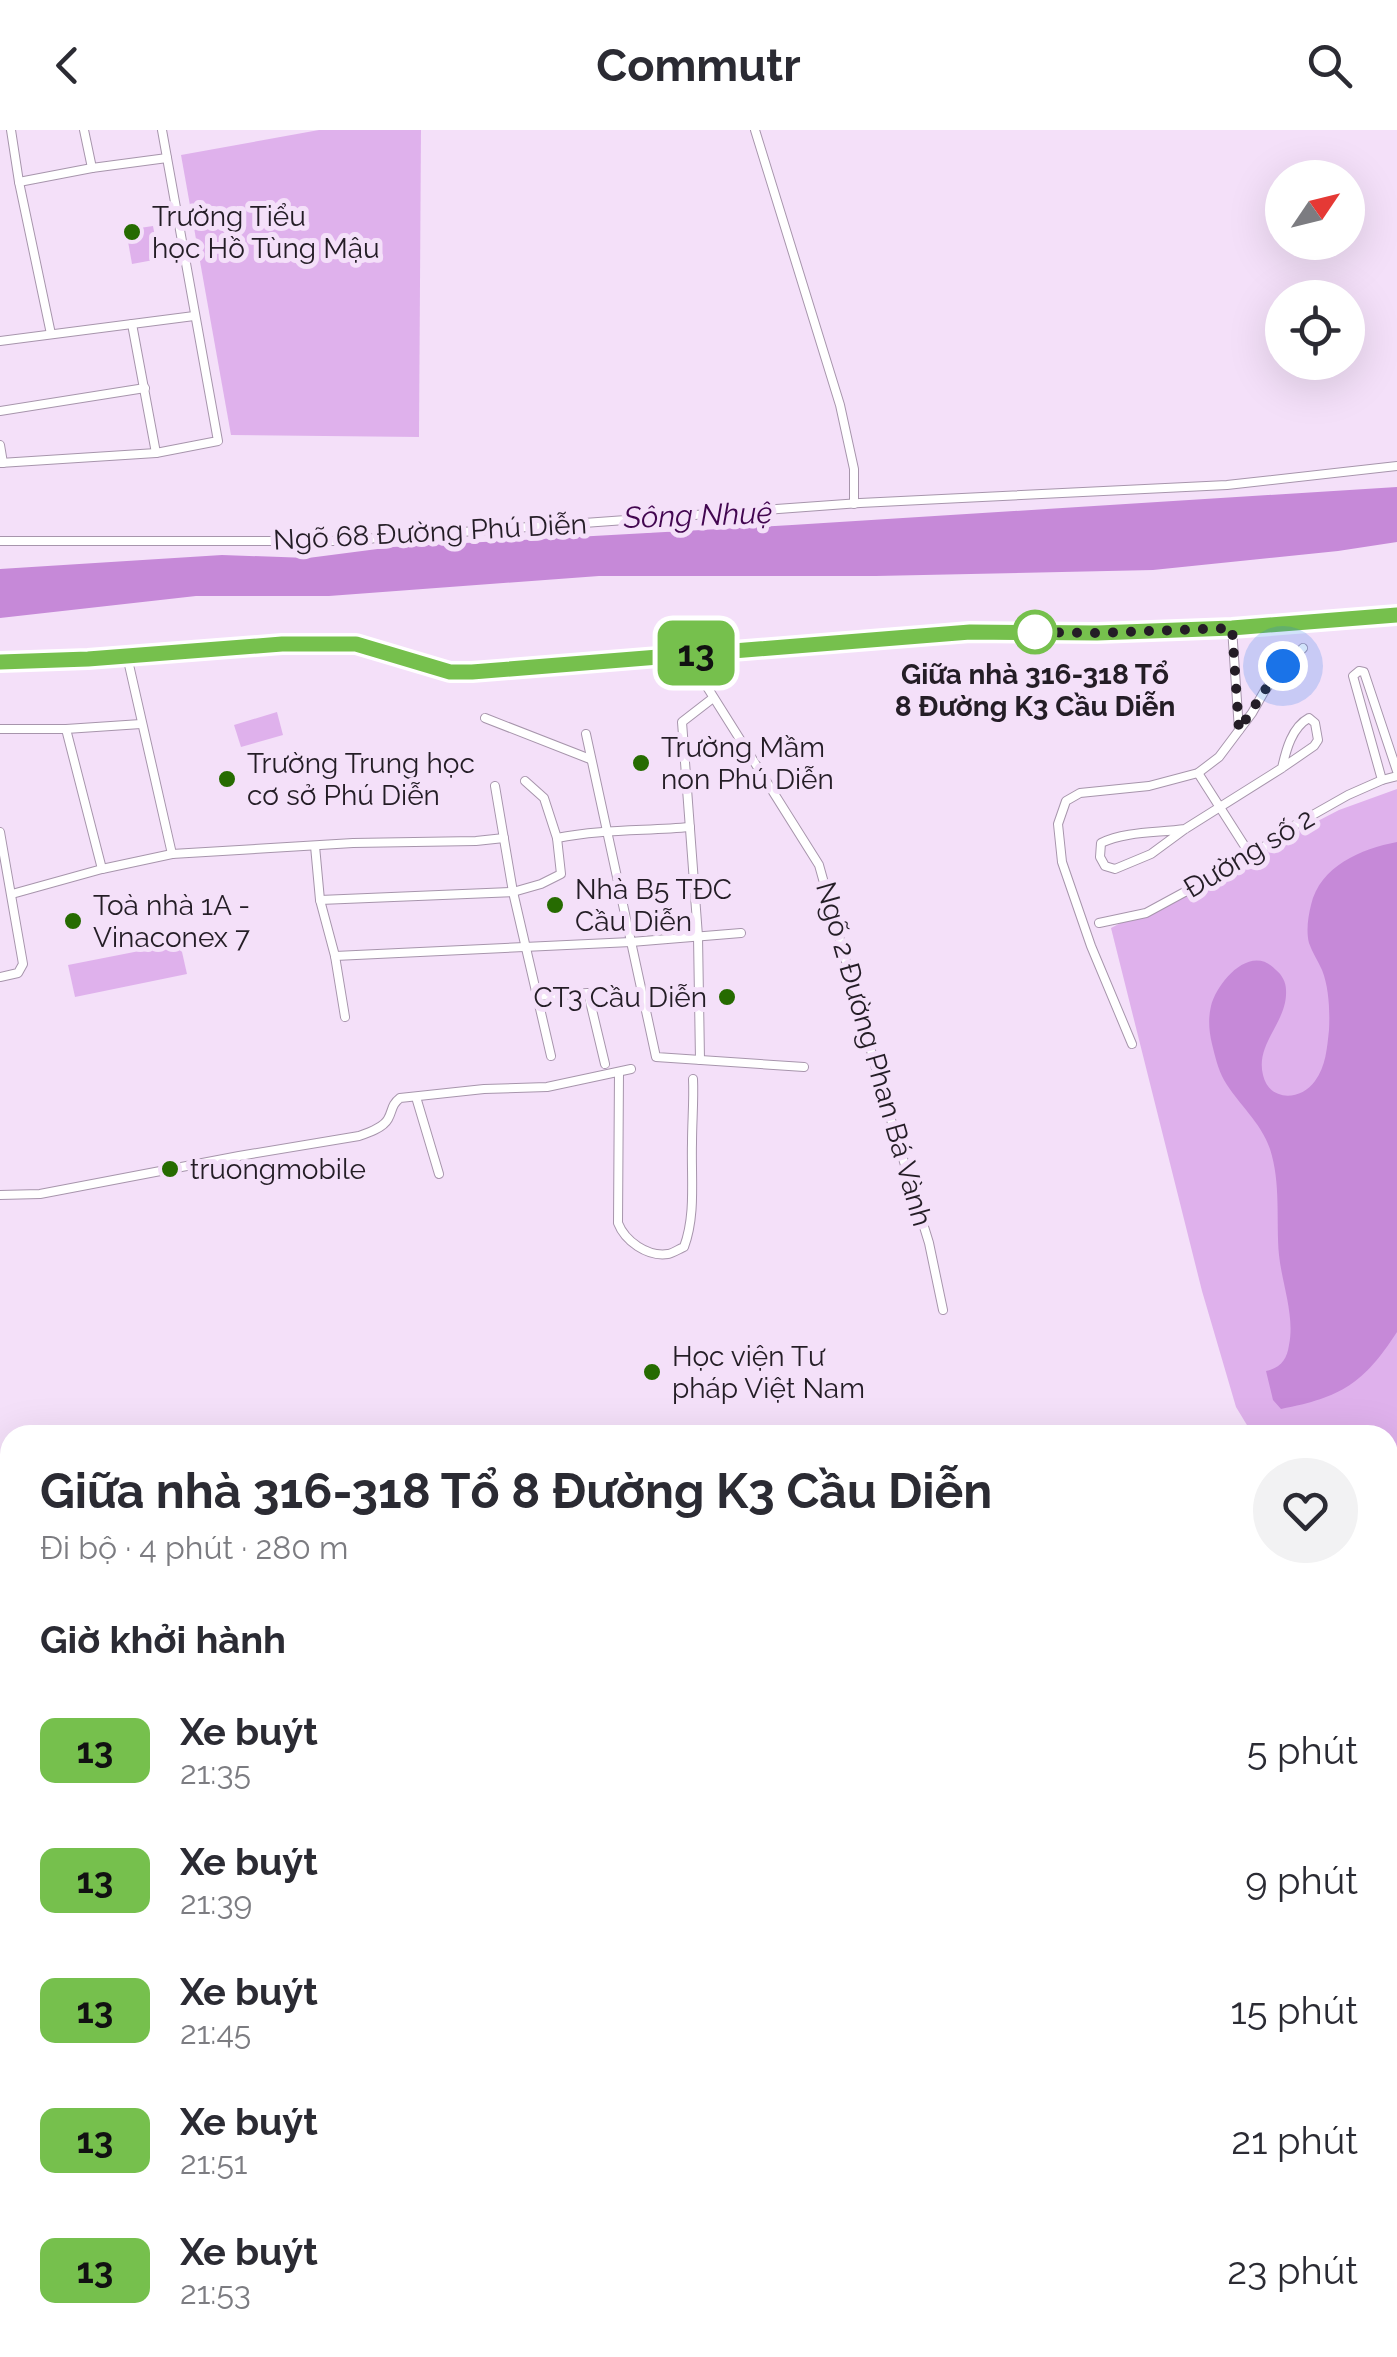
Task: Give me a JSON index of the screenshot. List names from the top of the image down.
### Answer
{
  "streets": {
    "street": ["Ngõ 68 Đường Phú Diễn", "Đường số 2", "Ngõ 2 Đường Phan Bá Vành"]
  },
  "water": ["Sông Nhuệ"],
  "places": [
    "Trường Tiểu học Hồ Tùng Mậu",
    "Giữa nhà 316-318 Tổ 8 Đường K3 Cầu Diễn",
    "Trường Mầm non Phú Diễn",
    "Trường Trung học cơ sở Phú Diễn",
    "Nhà B5 TĐC Cầu Diễn",
    "Toà nhà 1A - Vinaconex 7",
    "CT3 Cầu Diễn",
    "truongmobile",
    "Học viện Tư pháp Việt Nam"
  ],
  "lines": ["bus line 13"],
  "north": "top right",
  "page": {
    "header": "Commutr",
    "on_map": "13",
    "heading": [
      ["Giữa nhà 316-318 Tổ 8 Đường K3 Cầu Diễn", "Đi bộ · 4 phút · 280 m"],
      "Giờ khởi hành"
    ],
    "list": [
      {
        "mark": "13",
        "name": "Xe buýt",
        "note": "21:35",
        "value": "5 phút"
      },
      {
        "mark": "13",
        "name": "Xe buýt",
        "note": "21:39",
        "value": "9 phút"
      },
      {
        "mark": "13",
        "name": "Xe buýt",
        "note": "21:45",
        "value": "15 phút"
      },
      {
        "mark": "13",
        "name": "Xe buýt",
        "note": "21:51",
        "value": "21 phút"
      },
      {
        "mark": "13",
        "name": "Xe buýt",
        "note": "21:53",
        "value": "23 phút"
      }
    ]
  }
}
